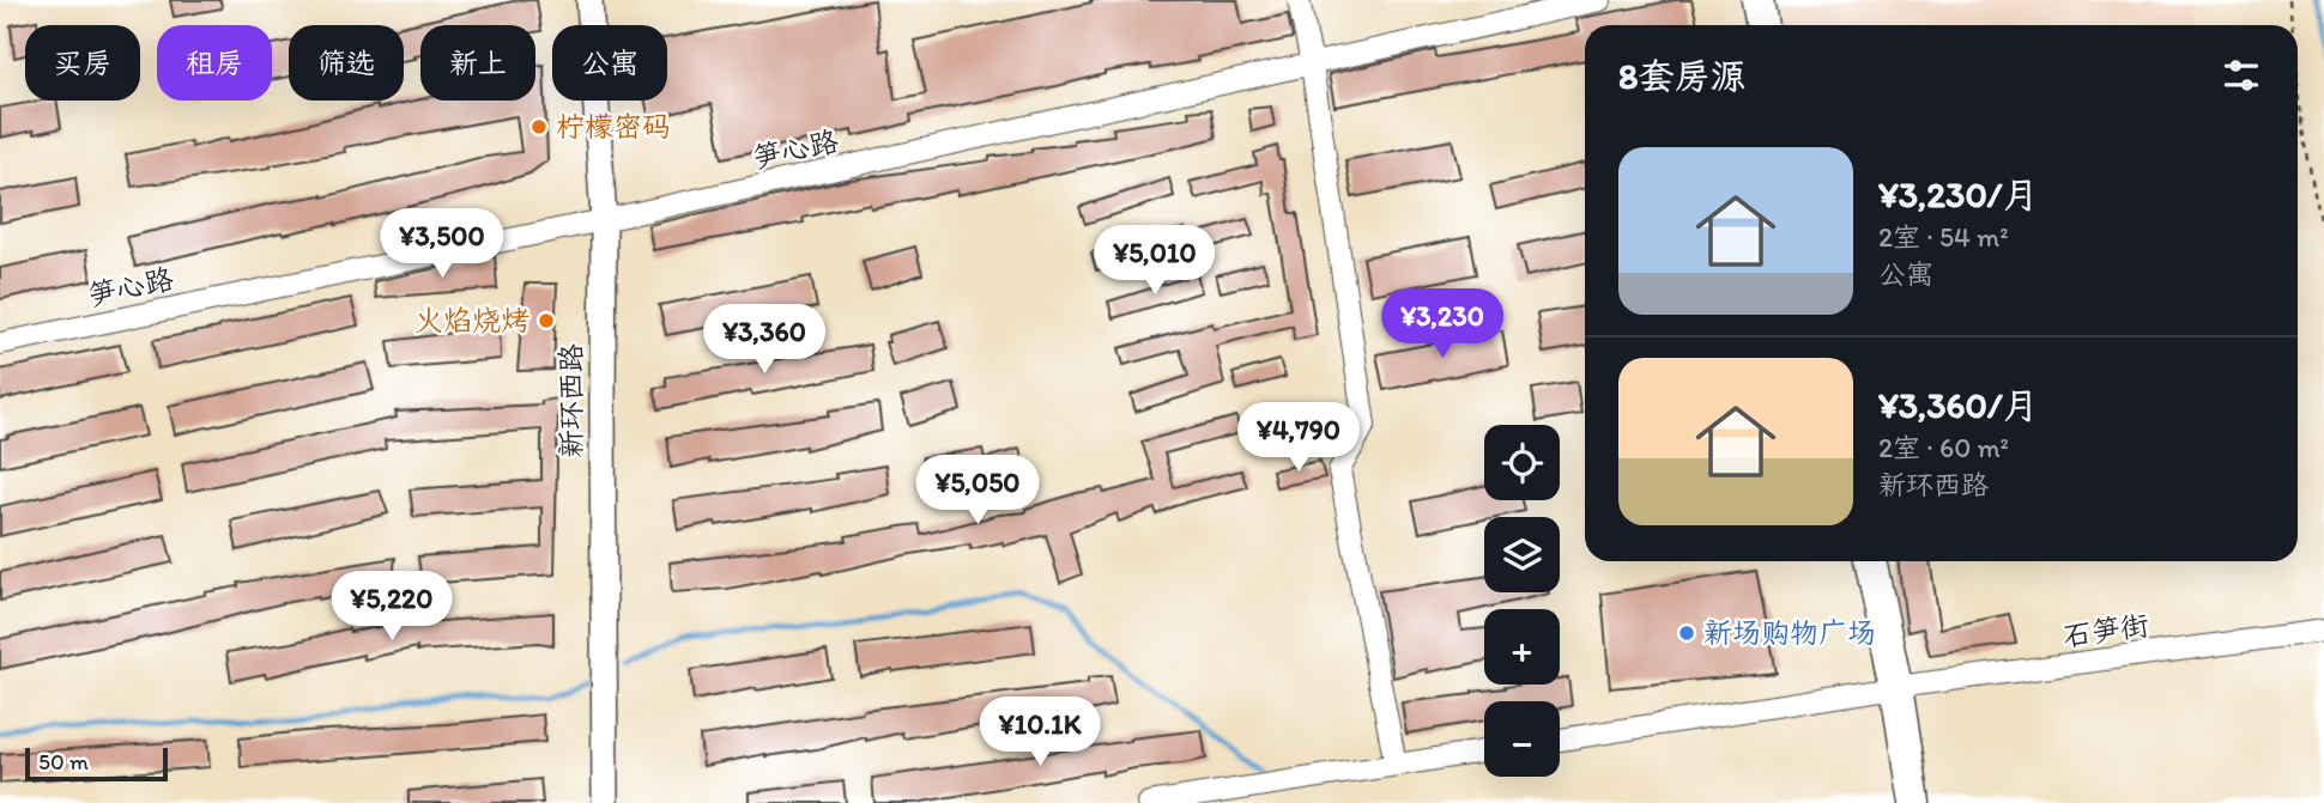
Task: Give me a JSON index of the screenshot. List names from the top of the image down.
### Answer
{
  "streets": {
    "street": ["笋心路", "新环西路", "石笋街"]
  },
  "crossings": [
    ["笋心路", "新环西路"]
  ],
  "places": ["柠檬密码", "火焰烧烤", "新场购物广场"],
  "scale_bar": "50 m",
  "page": {
    "chip": [
      "买房",
      "租房",
      "筛选",
      "新上",
      "公寓"
    ],
    "heading": "8套房源",
    "list": [
      {
        "name": "¥3,230/月",
        "note": "2室 · 54 m² · 公寓"
      },
      {
        "name": "¥3,360/月",
        "note": "2室 · 60 m² · 新环西路"
      }
    ],
    "price": [
      "¥3,500",
      "¥5,010",
      "¥3,230",
      "¥3,360",
      "¥4,790",
      "¥5,050",
      "¥5,220",
      "¥10.1K"
    ],
    "map_buttons": ["+", "−"],
    "scale": "50 m"
  }
}
